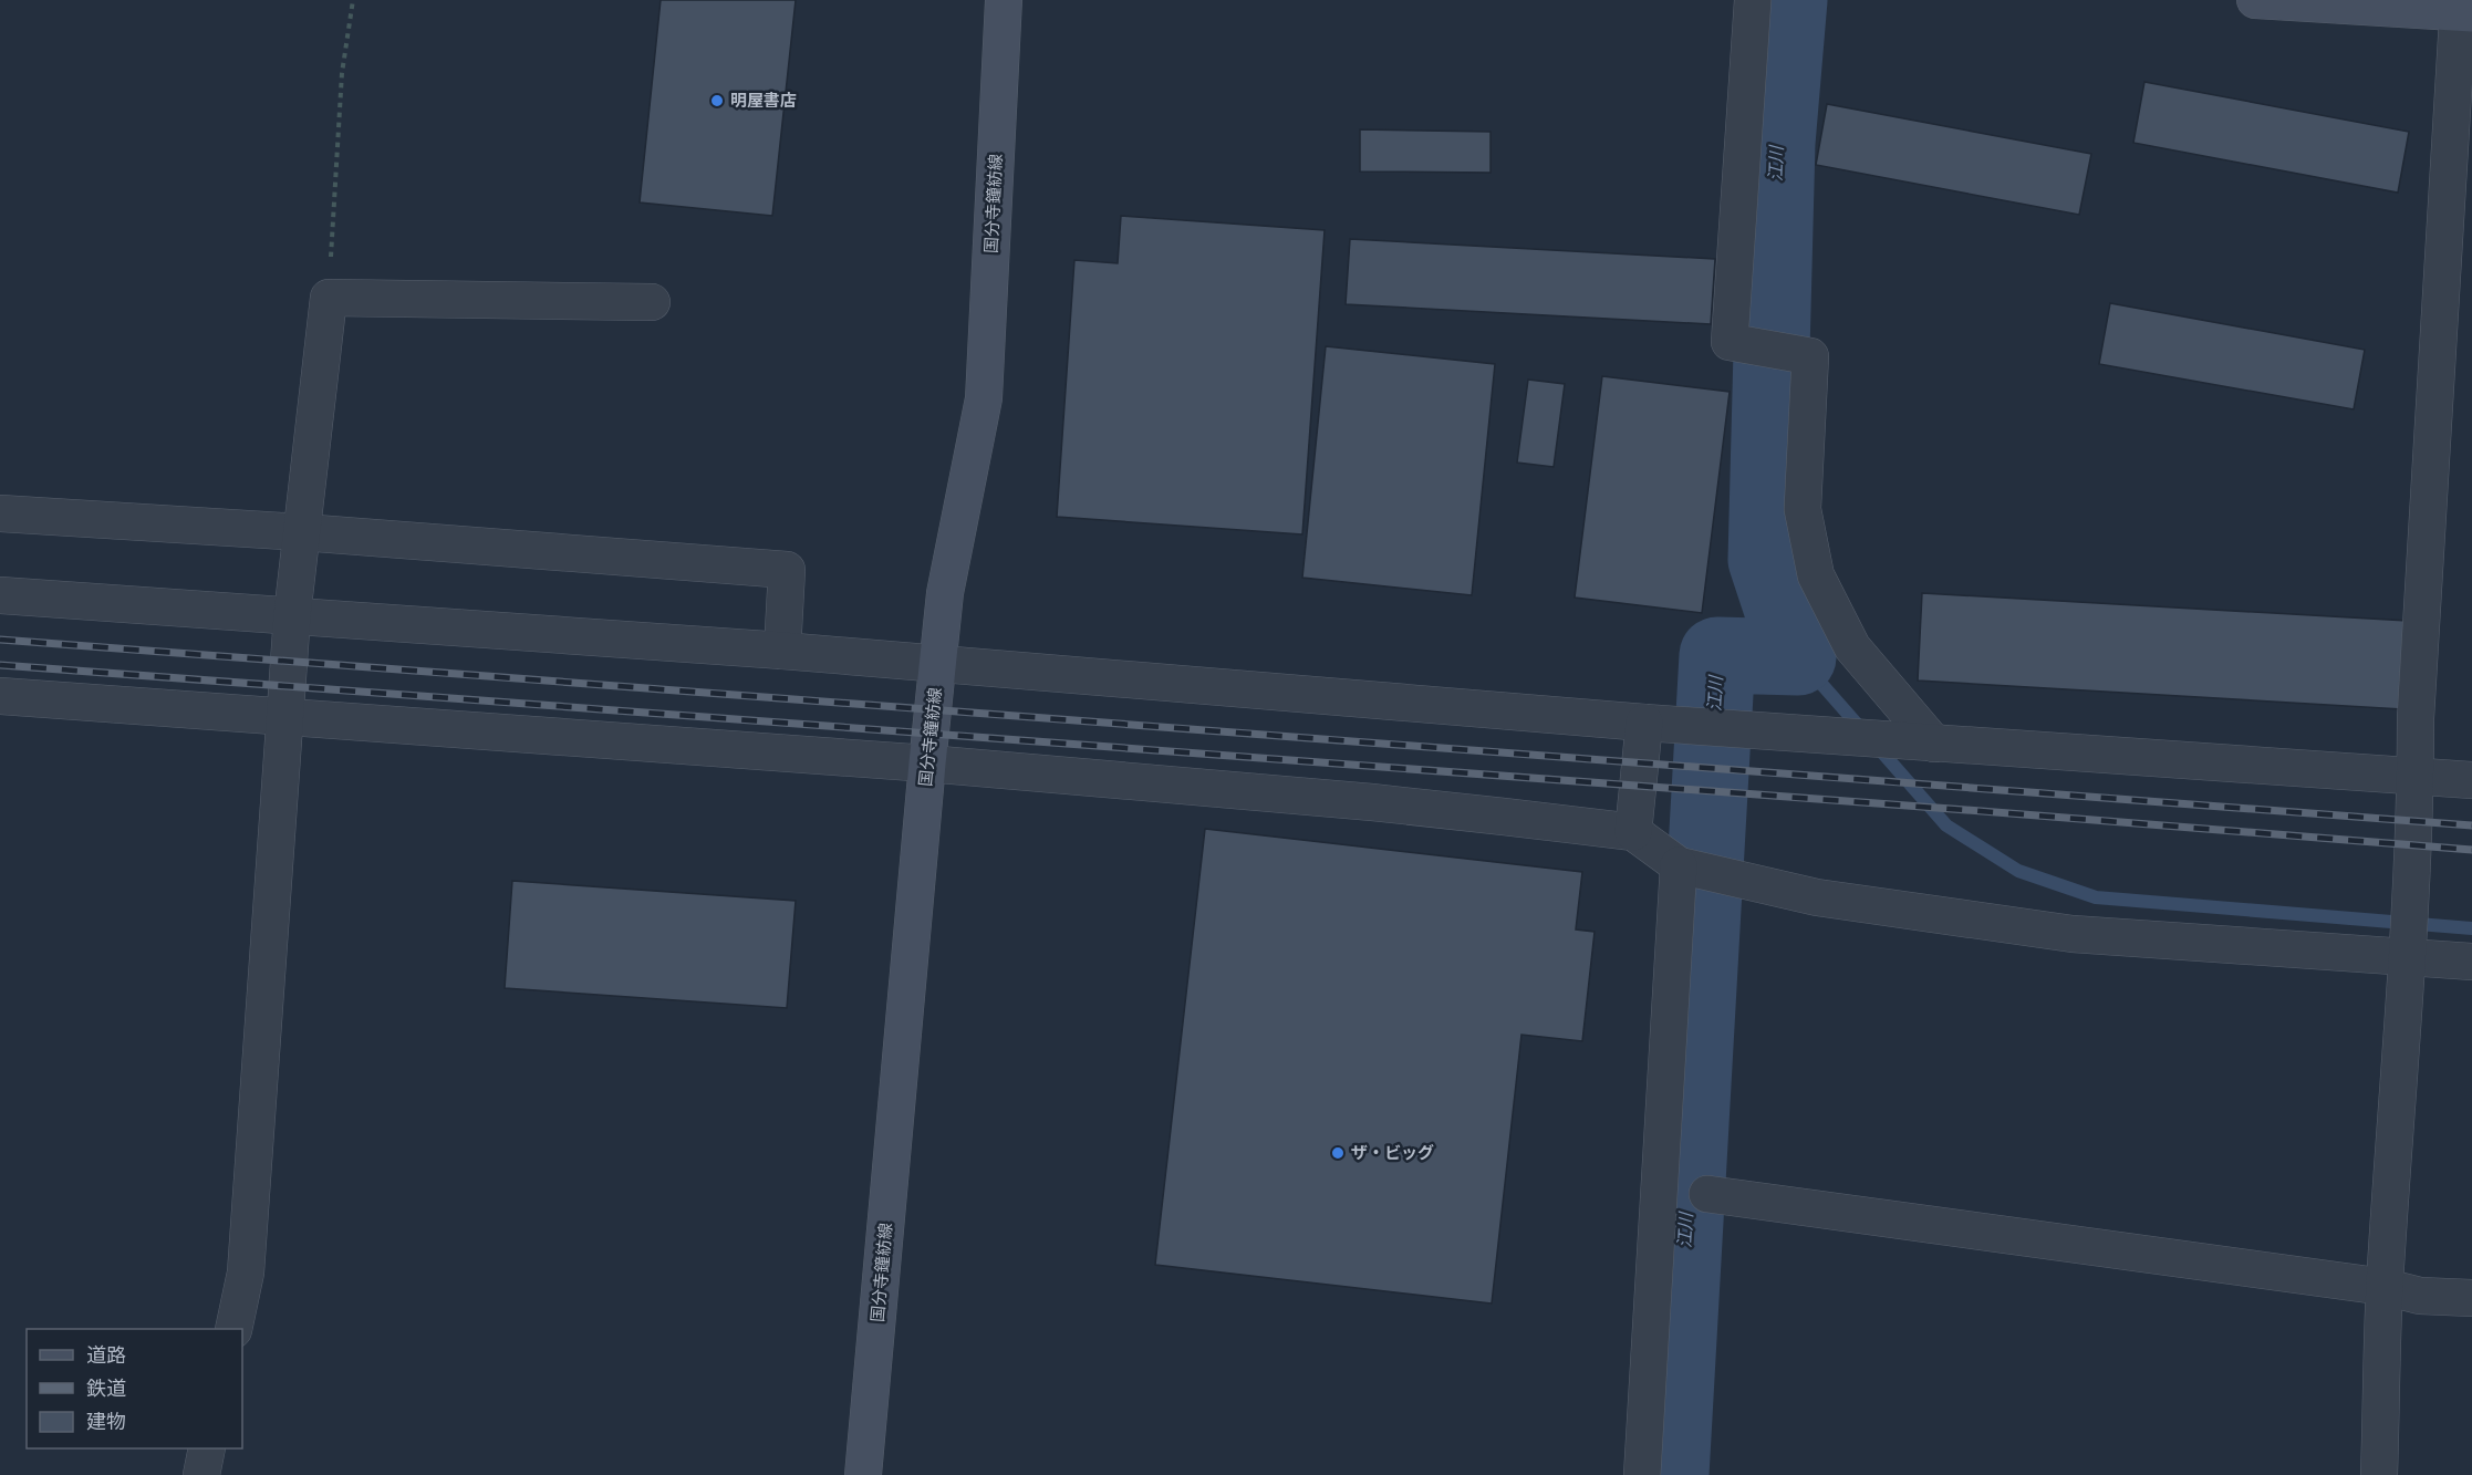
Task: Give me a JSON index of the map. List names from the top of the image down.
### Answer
{
  "streets": {
    "street": ["国分寺鐘紡線"]
  },
  "water": ["江川"],
  "places": ["明屋書店", "ザ・ビッグ"],
  "legend": ["道路", "鉄道", "建物"]
}
